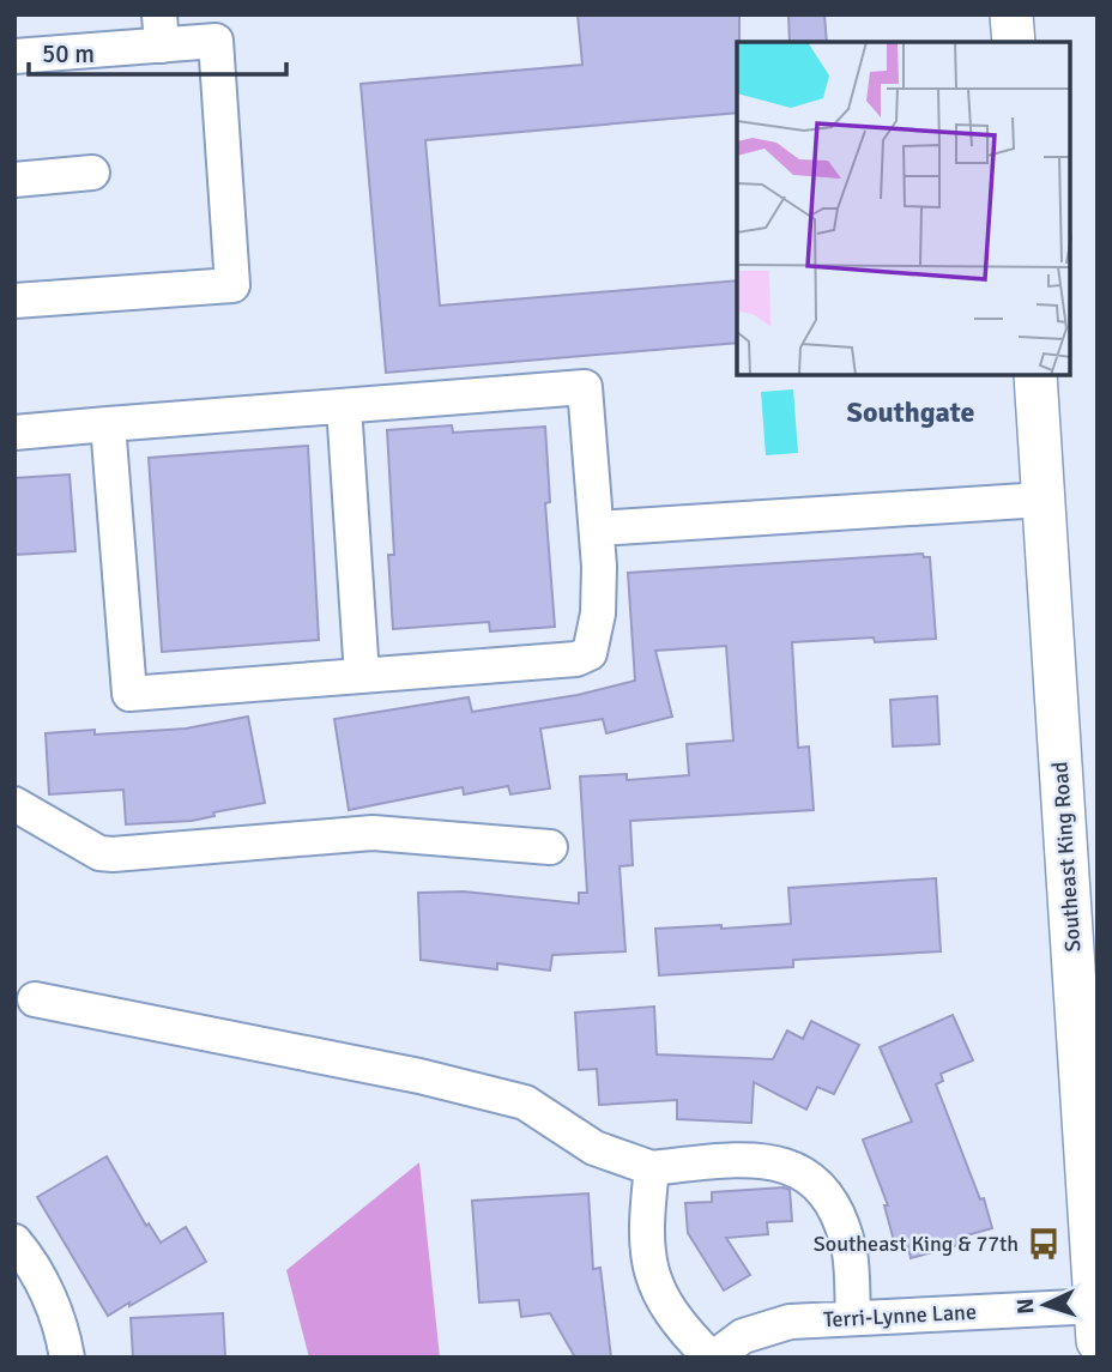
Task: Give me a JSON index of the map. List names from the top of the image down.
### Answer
{
  "streets": {
    "main road": ["Southeast King Road"],
    "street": ["Terri-Lynne Lane"]
  },
  "crossings": [
    ["Southeast King Road", "Terri-Lynne Lane"]
  ],
  "districts": ["Southgate"],
  "places": {
    "bus stop": ["Southeast King & 77th"]
  },
  "scale_bar": "50 m",
  "north": "left"
}
